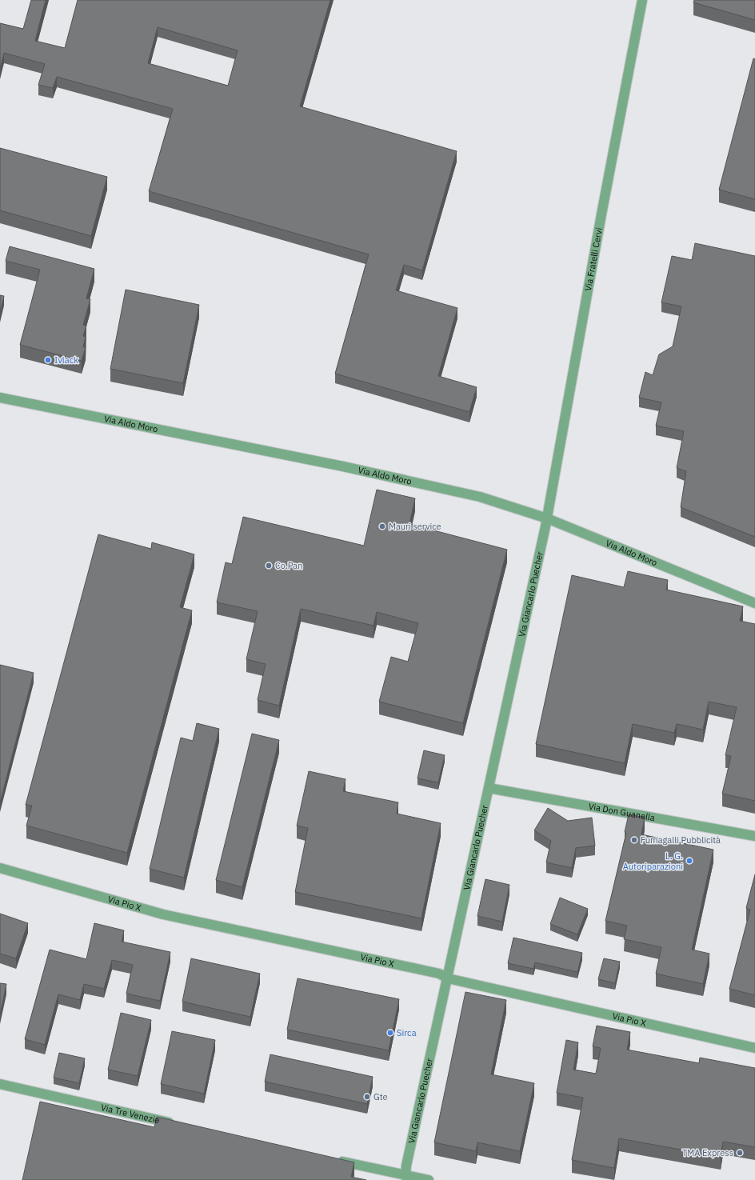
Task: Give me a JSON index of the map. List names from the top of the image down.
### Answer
{
  "streets": {
    "street": [
      "Via Fratelli Cervi",
      "Via Aldo Moro",
      "Via Giancarlo Puecher",
      "Via Don Guanella",
      "Via Pio X",
      "Via Tre Venezie"
    ]
  },
  "crossings": [
    ["Via Fratelli Cervi", "Via Aldo Moro"],
    ["Via Fratelli Cervi", "Via Giancarlo Puecher"],
    ["Via Aldo Moro", "Via Giancarlo Puecher"],
    ["Via Giancarlo Puecher", "Via Don Guanella"],
    ["Via Giancarlo Puecher", "Via Pio X"]
  ],
  "places": [
    "Ivlack",
    "Mauri service",
    "Co.Pan",
    "Fumagalli Pubblicità",
    "L. G. Autoriparazioni",
    "Sirca",
    "Gte",
    "TMA Express"
  ]
}
